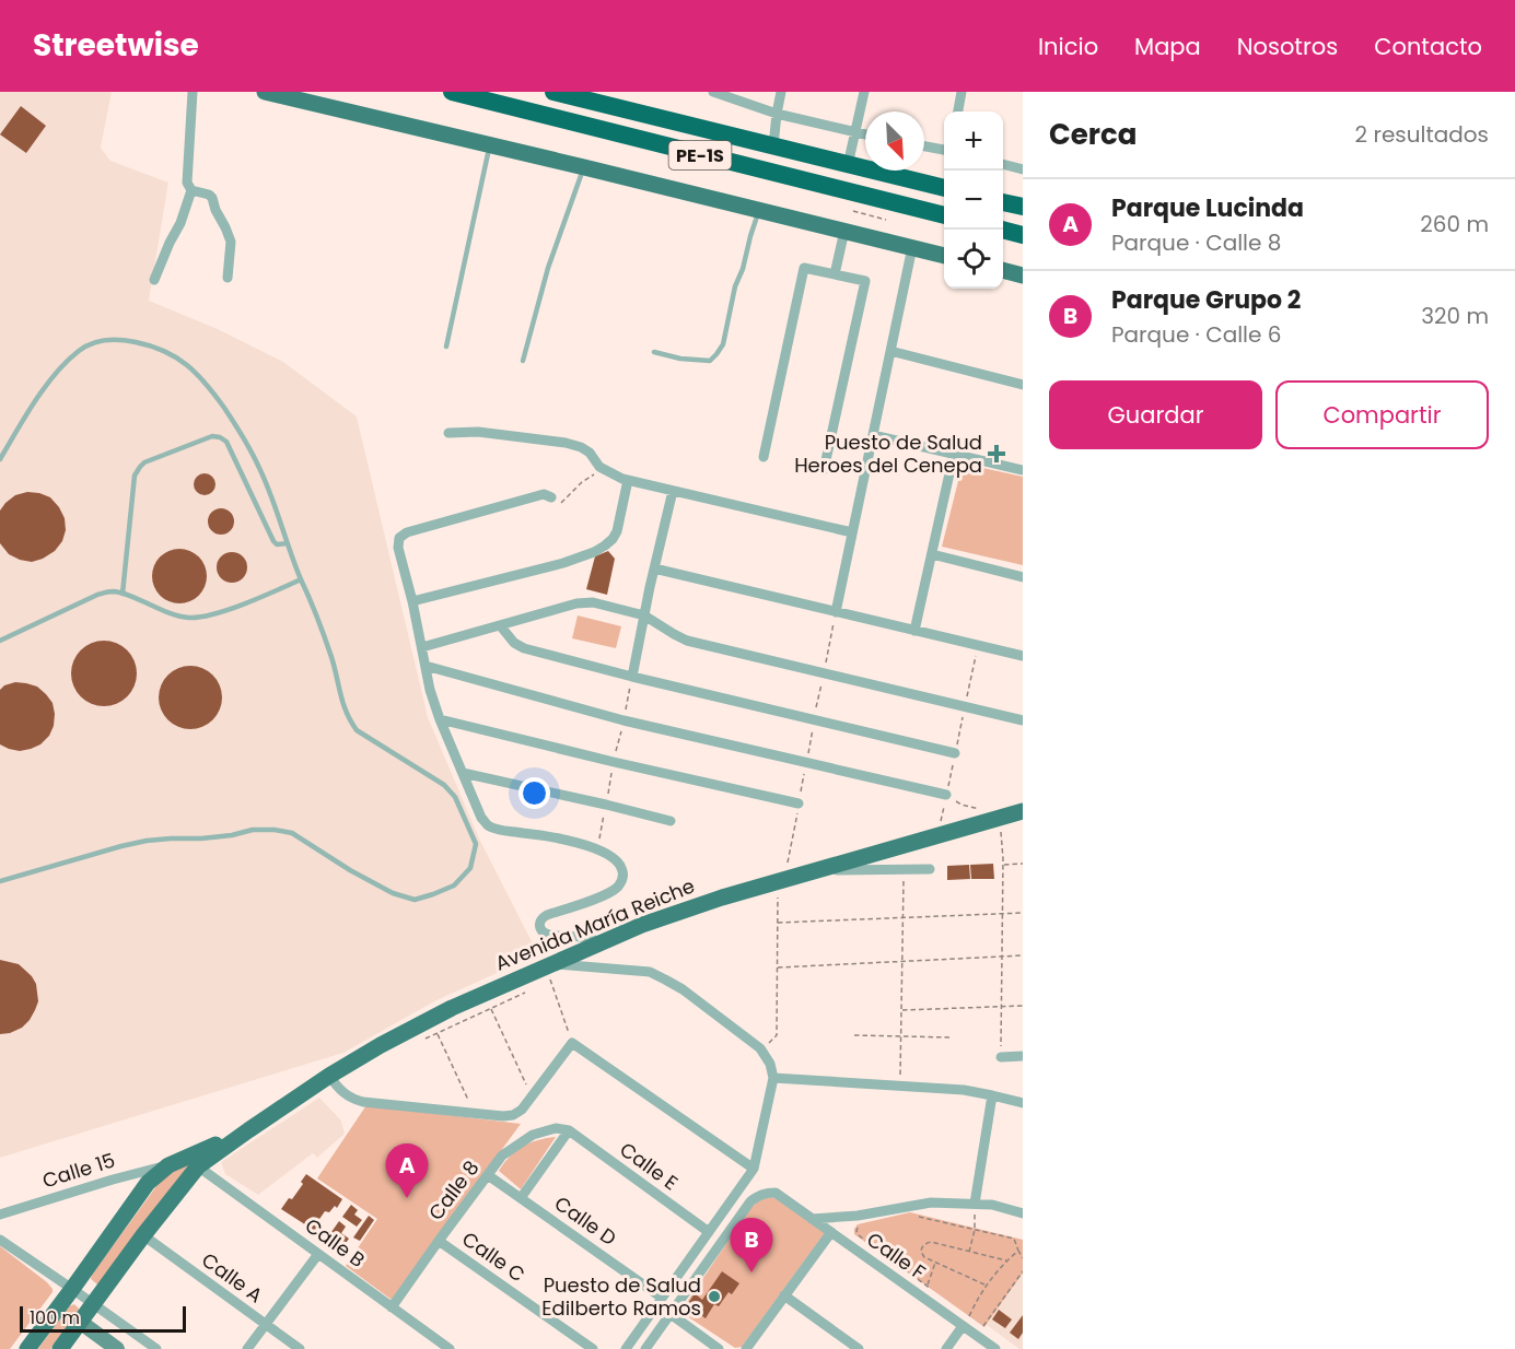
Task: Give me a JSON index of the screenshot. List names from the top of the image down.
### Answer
{
  "streets": {
    "highway": ["PE-1S"],
    "main road": ["Avenida María Reiche"],
    "street": [
      "Calle E",
      "Calle 15",
      "Calle 8",
      "Calle D",
      "Calle B",
      "Calle F",
      "Calle C",
      "Calle A"
    ]
  },
  "crossings": [
    ["Avenida María Reiche", "Calle 15"],
    ["Avenida María Reiche", "Calle B"],
    ["Avenida María Reiche", "Calle A"],
    ["Calle E", "Calle 8"],
    ["Calle 8", "Calle D"],
    ["Calle 8", "Calle B"],
    ["Calle 8", "Calle C"]
  ],
  "places": {
    "health": ["Puesto de Salud Heroes del Cenepa"],
    "other": ["Puesto de Salud Edilberto Ramos"]
  },
  "scale_bar": "100 m",
  "north": "bottom right",
  "page": {
    "header": "Streetwise",
    "nav": [
      "Inicio",
      "Mapa",
      "Nosotros",
      "Contacto"
    ],
    "heading": ["Cerca", "2 resultados"],
    "map_buttons": ["+", "−"],
    "list": [
      {
        "mark": "A",
        "name": "Parque Lucinda",
        "note": "Parque · Calle 8",
        "value": "260 m"
      },
      {
        "mark": "B",
        "name": "Parque Grupo 2",
        "note": "Parque · Calle 6",
        "value": "320 m"
      }
    ],
    "buttons": ["Guardar", "Compartir"],
    "pins": ["A", "B"],
    "scale": "100 m"
  }
}
